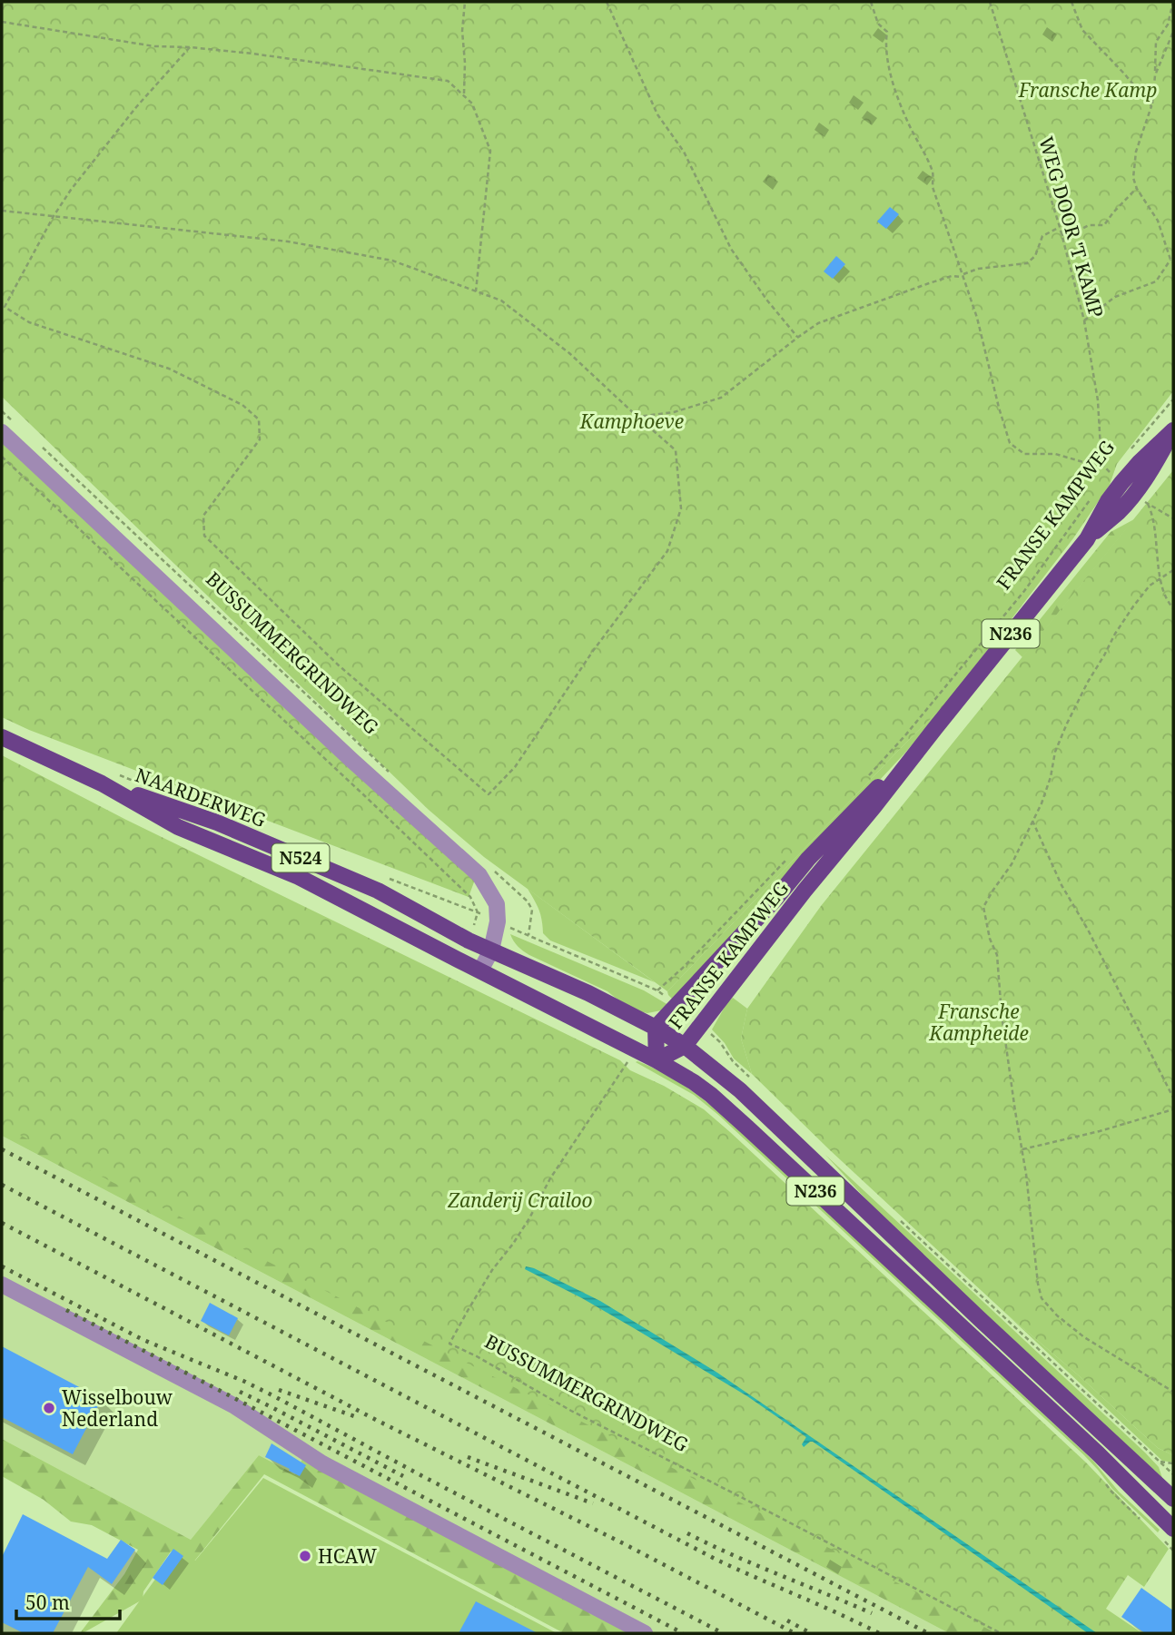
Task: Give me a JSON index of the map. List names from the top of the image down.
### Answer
{
  "streets": {
    "main road": [
      "FRANSE KAMPWEG",
      "N236",
      "NAARDERWEG",
      "N524"
    ],
    "street": ["BUSSUMMERGRINDWEG"],
    "path": ["WEG DOOR 'T KAMP"]
  },
  "crossings": [
    ["FRANSE KAMPWEG", "N236"],
    ["FRANSE KAMPWEG", "N524"],
    ["N236", "N524"],
    ["BUSSUMMERGRINDWEG", "NAARDERWEG"],
    ["BUSSUMMERGRINDWEG", "N524"],
    ["NAARDERWEG", "N524"]
  ],
  "parks": [
    "Fransche Kamp",
    "Kamphoeve",
    "Fransche Kampheide",
    "Zanderij Crailoo"
  ],
  "places": ["Wisselbouw Nederland", "HCAW"],
  "scale_bar": "50 m"
}
